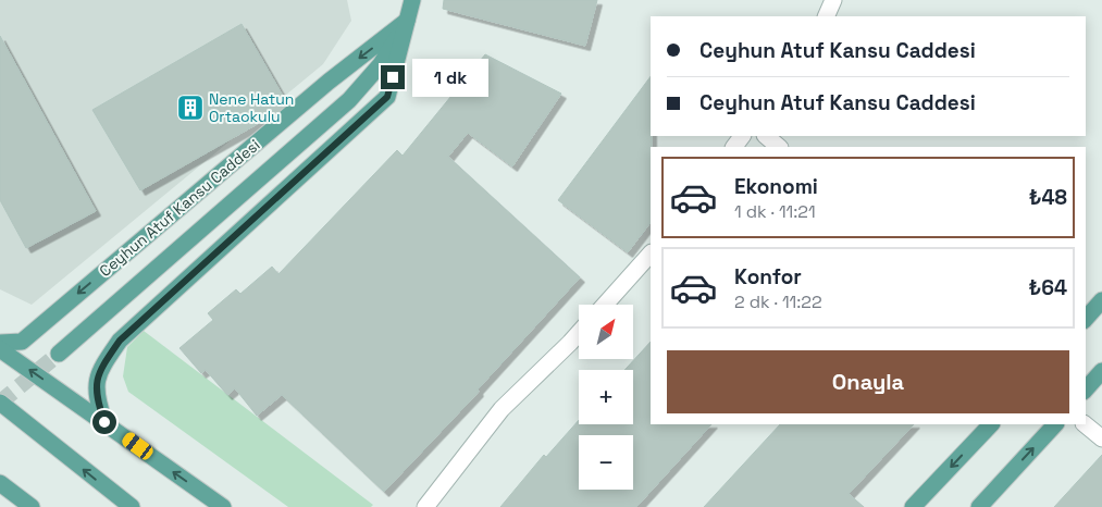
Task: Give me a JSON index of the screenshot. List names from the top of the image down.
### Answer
{
  "streets": {
    "main road": ["Ceyhun Atuf Kansu Caddesi"]
  },
  "places": {
    "building": ["Nene Hatun Ortaokulu"]
  },
  "north": "top right",
  "page": {
    "banner": ["Ceyhun Atuf Kansu Caddesi", "Ceyhun Atuf Kansu Caddesi"],
    "bubble": "1 dk",
    "list": [
      {
        "name": "Ekonomi",
        "note": "1 dk · 11:21",
        "value": "₺48"
      },
      {
        "name": "Konfor",
        "note": "2 dk · 11:22",
        "value": "₺64"
      }
    ],
    "map_buttons": ["+", "−"],
    "buttons": "Onayla"
  }
}
